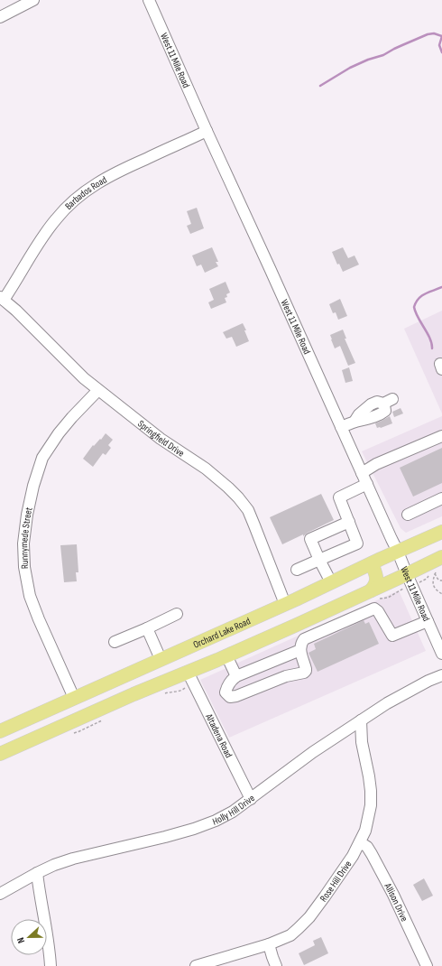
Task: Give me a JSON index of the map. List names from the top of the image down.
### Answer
{
  "streets": {
    "main road": ["Orchard Lake Road"],
    "street": [
      "West 11 Mile Road",
      "Barbados Road",
      "Springfield Drive",
      "Runnymede Street",
      "Altadena Road",
      "Holly Hill Drive",
      "Rose Hill Drive",
      "Allison Drive"
    ]
  },
  "crossings": [
    ["West 11 Mile Road", "Barbados Road"],
    ["West 11 Mile Road", "Orchard Lake Road"],
    ["Barbados Road", "Springfield Drive"],
    ["Springfield Drive", "Runnymede Street"],
    ["Springfield Drive", "Orchard Lake Road"],
    ["Runnymede Street", "Orchard Lake Road"],
    ["Altadena Road", "Holly Hill Drive"],
    ["Holly Hill Drive", "Rose Hill Drive"],
    ["Rose Hill Drive", "Allison Drive"]
  ],
  "north": "left"
}
